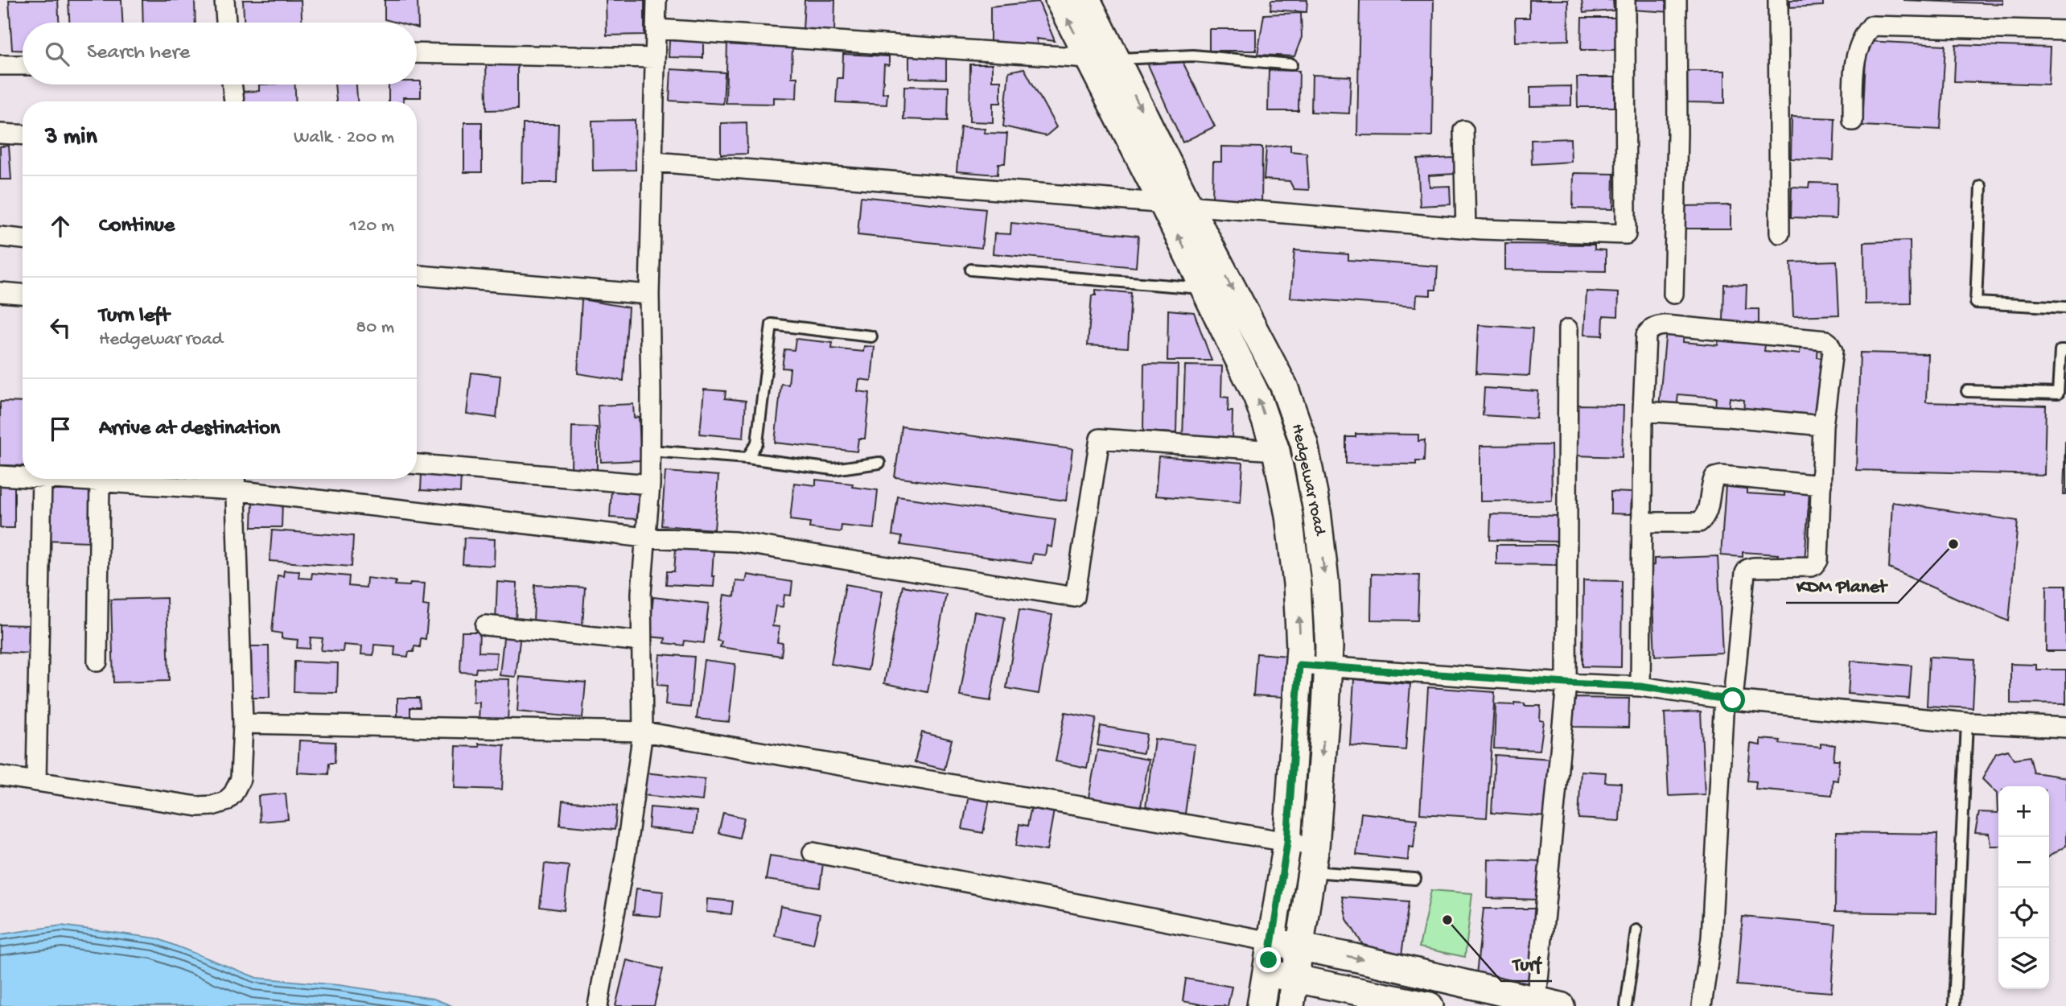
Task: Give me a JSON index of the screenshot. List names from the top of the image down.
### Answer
{
  "streets": {
    "main road": ["Hedgewar road"]
  },
  "places": ["KDM Planet", "Turf"],
  "page": {
    "search": "Search here",
    "heading": ["3 min", "Walk · 200 m"],
    "list": [
      ["Continue", "120 m"],
      ["Turn left", "Hedgewar road", "80 m"],
      "Arrive at destination"
    ],
    "map_buttons": ["+", "−"]
  }
}
